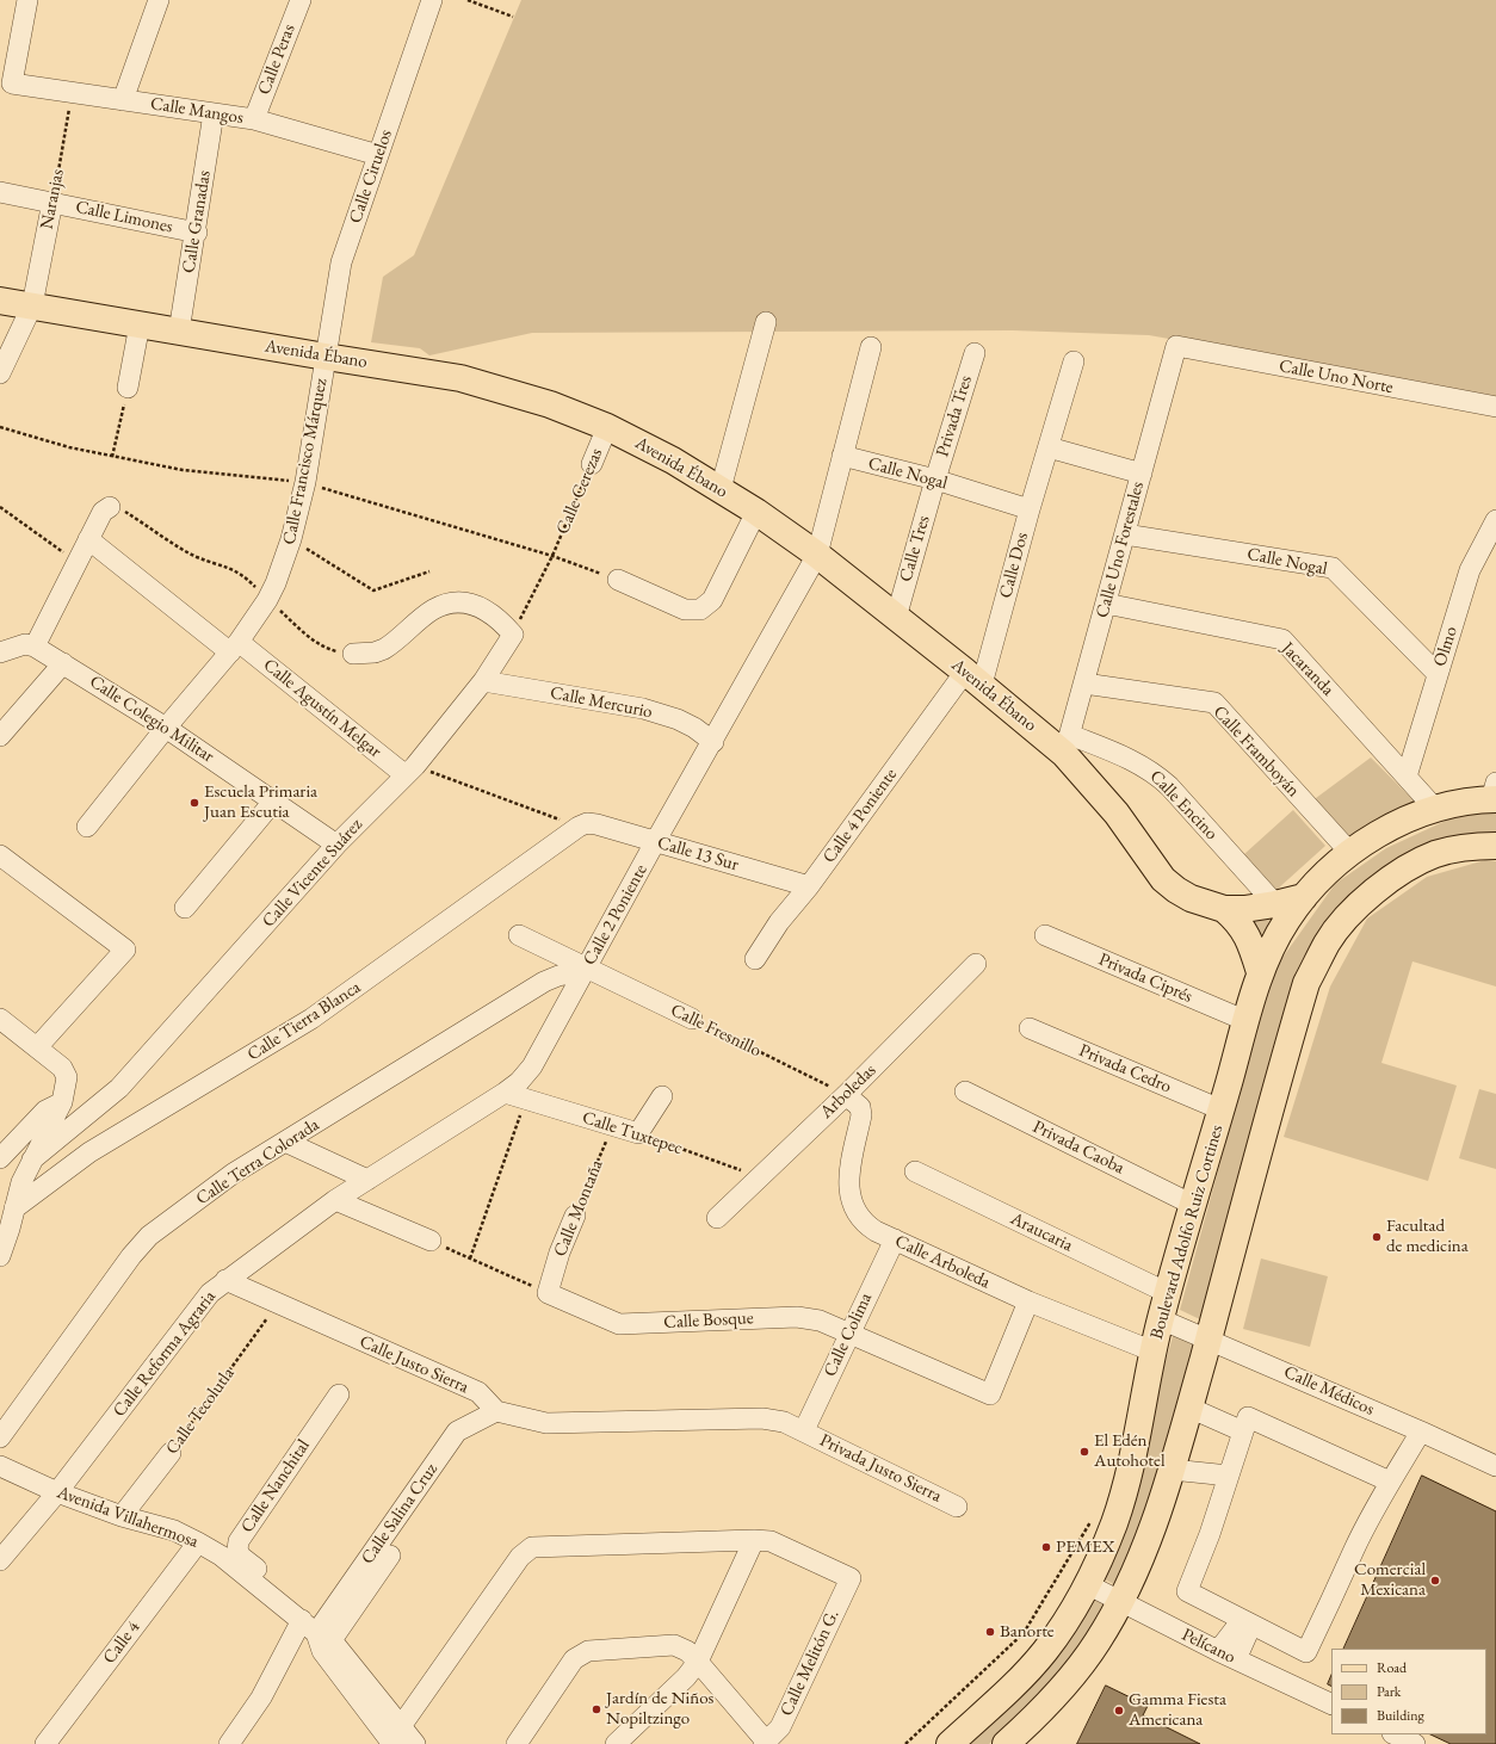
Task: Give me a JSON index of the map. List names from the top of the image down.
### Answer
{
  "streets": {
    "main road": ["Avenida Ébano", "Boulevard Adolfo Ruiz Cortines"],
    "street": [
      "Calle Peras",
      "Calle Mangos",
      "Calle Ciruelos",
      "Naranjas",
      "Calle Limones",
      "Calle Granadas",
      "Calle Uno Norte",
      "Privada Tres",
      "Calle Francisco Márquez",
      "Calle Nogal",
      "Calle Cerezas",
      "Calle Tres",
      "Calle Uno Forestales",
      "Calle Dos",
      "Olmo",
      "Jacaranda",
      "Calle Mercurio",
      "Calle Agustín Melgar",
      "Calle Colegio Militar",
      "Calle Framboyán",
      "Calle Encino",
      "Calle 4 Poniente",
      "Calle 13 Sur",
      "Calle Vicente Suárez",
      "Calle 2 Poniente",
      "Privada Ciprés",
      "Calle Tierra Blanca",
      "Calle Fresnillo",
      "Privada Cedro",
      "Arboledas",
      "Calle Tuxtepec",
      "Privada Caoba",
      "Calle Terra Colorada",
      "Calle Montaña",
      "Araucaria",
      "Calle Arboleda",
      "Calle Bosque",
      "Calle Colima",
      "Calle Reforma Agraria",
      "Calle Justo Sierra",
      "Calle Médicos",
      "Calle Tecolutla",
      "Privada Justo Sierra",
      "Calle Nanchital",
      "Calle Salina Cruz",
      "Avenida Villahermosa",
      "Calle 4",
      "Pelícano",
      "Calle Melitón G."
    ]
  },
  "crossings": [
    ["Calle Peras", "Calle Mangos"],
    ["Calle Mangos", "Calle Ciruelos"],
    ["Calle Mangos", "Naranjas"],
    ["Calle Mangos", "Calle Granadas"],
    ["Calle Ciruelos", "Avenida Ébano"],
    ["Calle Ciruelos", "Calle Francisco Márquez"],
    ["Naranjas", "Calle Limones"],
    ["Naranjas", "Avenida Ébano"],
    ["Calle Limones", "Calle Granadas"],
    ["Calle Granadas", "Avenida Ébano"],
    ["Avenida Ébano", "Calle Francisco Márquez"],
    ["Avenida Ébano", "Calle Cerezas"],
    ["Avenida Ébano", "Calle Tres"],
    ["Avenida Ébano", "Calle Uno Forestales"],
    ["Avenida Ébano", "Calle Dos"],
    ["Avenida Ébano", "Calle Encino"],
    ["Avenida Ébano", "Calle 4 Poniente"],
    ["Avenida Ébano", "Calle 2 Poniente"],
    ["Avenida Ébano", "Boulevard Adolfo Ruiz Cortines"],
    ["Calle Uno Norte", "Calle Uno Forestales"],
    ["Privada Tres", "Calle Nogal"],
    ["Privada Tres", "Calle Tres"],
    ["Calle Francisco Márquez", "Calle Agustín Melgar"],
    ["Calle Francisco Márquez", "Calle Colegio Militar"],
    ["Calle Nogal", "Calle Tres"],
    ["Calle Nogal", "Calle Uno Forestales"],
    ["Calle Nogal", "Calle Dos"],
    ["Calle Nogal", "Olmo"],
    ["Calle Nogal", "Calle 2 Poniente"],
    ["Calle Cerezas", "Calle Vicente Suárez"],
    ["Calle Uno Forestales", "Jacaranda"],
    ["Calle Uno Forestales", "Calle Framboyán"],
    ["Calle Uno Forestales", "Calle Encino"],
    ["Calle Dos", "Calle 4 Poniente"],
    ["Olmo", "Jacaranda"],
    ["Jacaranda", "Boulevard Adolfo Ruiz Cortines"],
    ["Calle Mercurio", "Calle Vicente Suárez"],
    ["Calle Mercurio", "Calle 2 Poniente"],
    ["Calle Agustín Melgar", "Calle Vicente Suárez"],
    ["Calle Colegio Militar", "Calle Vicente Suárez"],
    ["Calle Framboyán", "Boulevard Adolfo Ruiz Cortines"],
    ["Calle 4 Poniente", "Calle 13 Sur"],
    ["Calle 13 Sur", "Calle 2 Poniente"],
    ["Calle 13 Sur", "Calle Tierra Blanca"],
    ["Calle 2 Poniente", "Calle Fresnillo"],
    ["Calle 2 Poniente", "Calle Tuxtepec"],
    ["Calle 2 Poniente", "Calle Terra Colorada"],
    ["Calle 2 Poniente", "Calle Reforma Agraria"],
    ["Privada Ciprés", "Boulevard Adolfo Ruiz Cortines"],
    ["Calle Fresnillo", "Arboledas"],
    ["Calle Fresnillo", "Calle Terra Colorada"],
    ["Calle Fresnillo", "Calle Arboleda"],
    ["Privada Cedro", "Boulevard Adolfo Ruiz Cortines"],
    ["Arboledas", "Calle Tuxtepec"],
    ["Arboledas", "Calle Arboleda"],
    ["Calle Tuxtepec", "Calle Montaña"],
    ["Privada Caoba", "Boulevard Adolfo Ruiz Cortines"],
    ["Calle Montaña", "Calle Bosque"],
    ["Araucaria", "Boulevard Adolfo Ruiz Cortines"],
    ["Boulevard Adolfo Ruiz Cortines", "Calle Arboleda"],
    ["Boulevard Adolfo Ruiz Cortines", "Calle Médicos"],
    ["Boulevard Adolfo Ruiz Cortines", "Pelícano"],
    ["Calle Arboleda", "Calle Bosque"],
    ["Calle Arboleda", "Calle Colima"],
    ["Calle Bosque", "Calle Colima"],
    ["Calle Colima", "Privada Justo Sierra"],
    ["Calle Reforma Agraria", "Calle Justo Sierra"],
    ["Calle Reforma Agraria", "Avenida Villahermosa"],
    ["Calle Justo Sierra", "Calle Tecolutla"],
    ["Calle Justo Sierra", "Calle Salina Cruz"],
    ["Calle Tecolutla", "Avenida Villahermosa"],
    ["Calle Nanchital", "Avenida Villahermosa"],
    ["Calle Salina Cruz", "Avenida Villahermosa"],
    ["Avenida Villahermosa", "Calle 4"]
  ],
  "places": [
    "Escuela Primaria Juan Escutia",
    "Facultad de medicina",
    "El Edén Autohotel",
    "PEMEX",
    "Comercial Mexicana",
    "Banorte",
    "Jardín de Niños Nopiltzingo",
    "Gamma Fiesta Americana"
  ],
  "legend": ["Road", "Park", "Building"]
}
